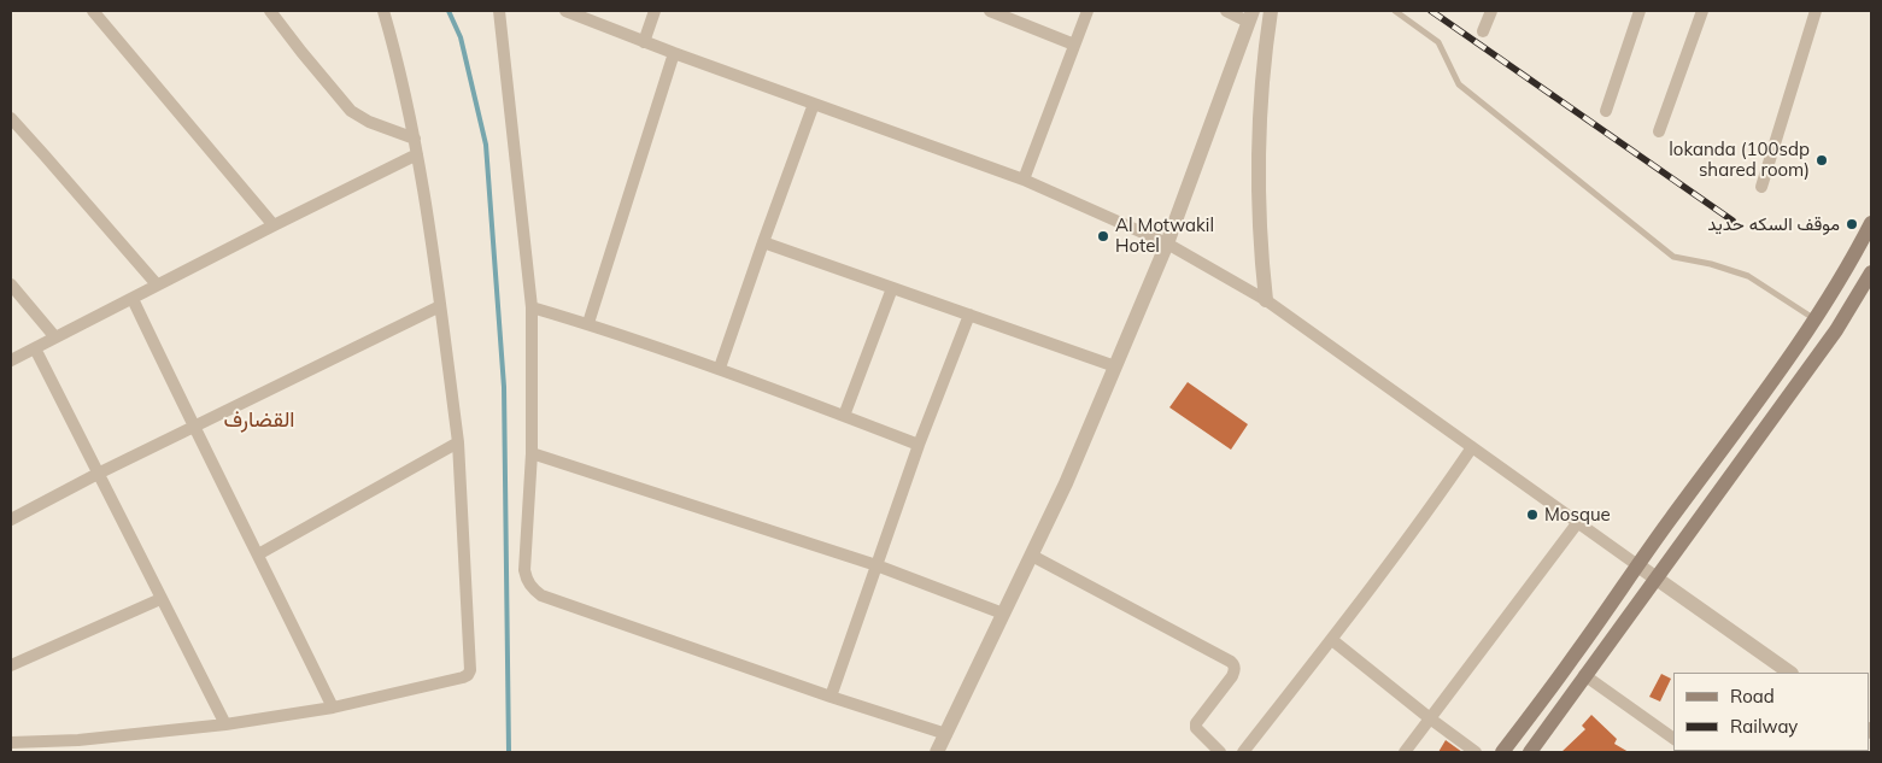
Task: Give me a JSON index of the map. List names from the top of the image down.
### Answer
{
  "districts": ["القضارف"],
  "places": [
    "lokanda (100sdp shared room)",
    "موقف السكه حديد",
    "Al Motwakil Hotel",
    "Mosque"
  ],
  "legend": ["Road", "Railway"]
}
